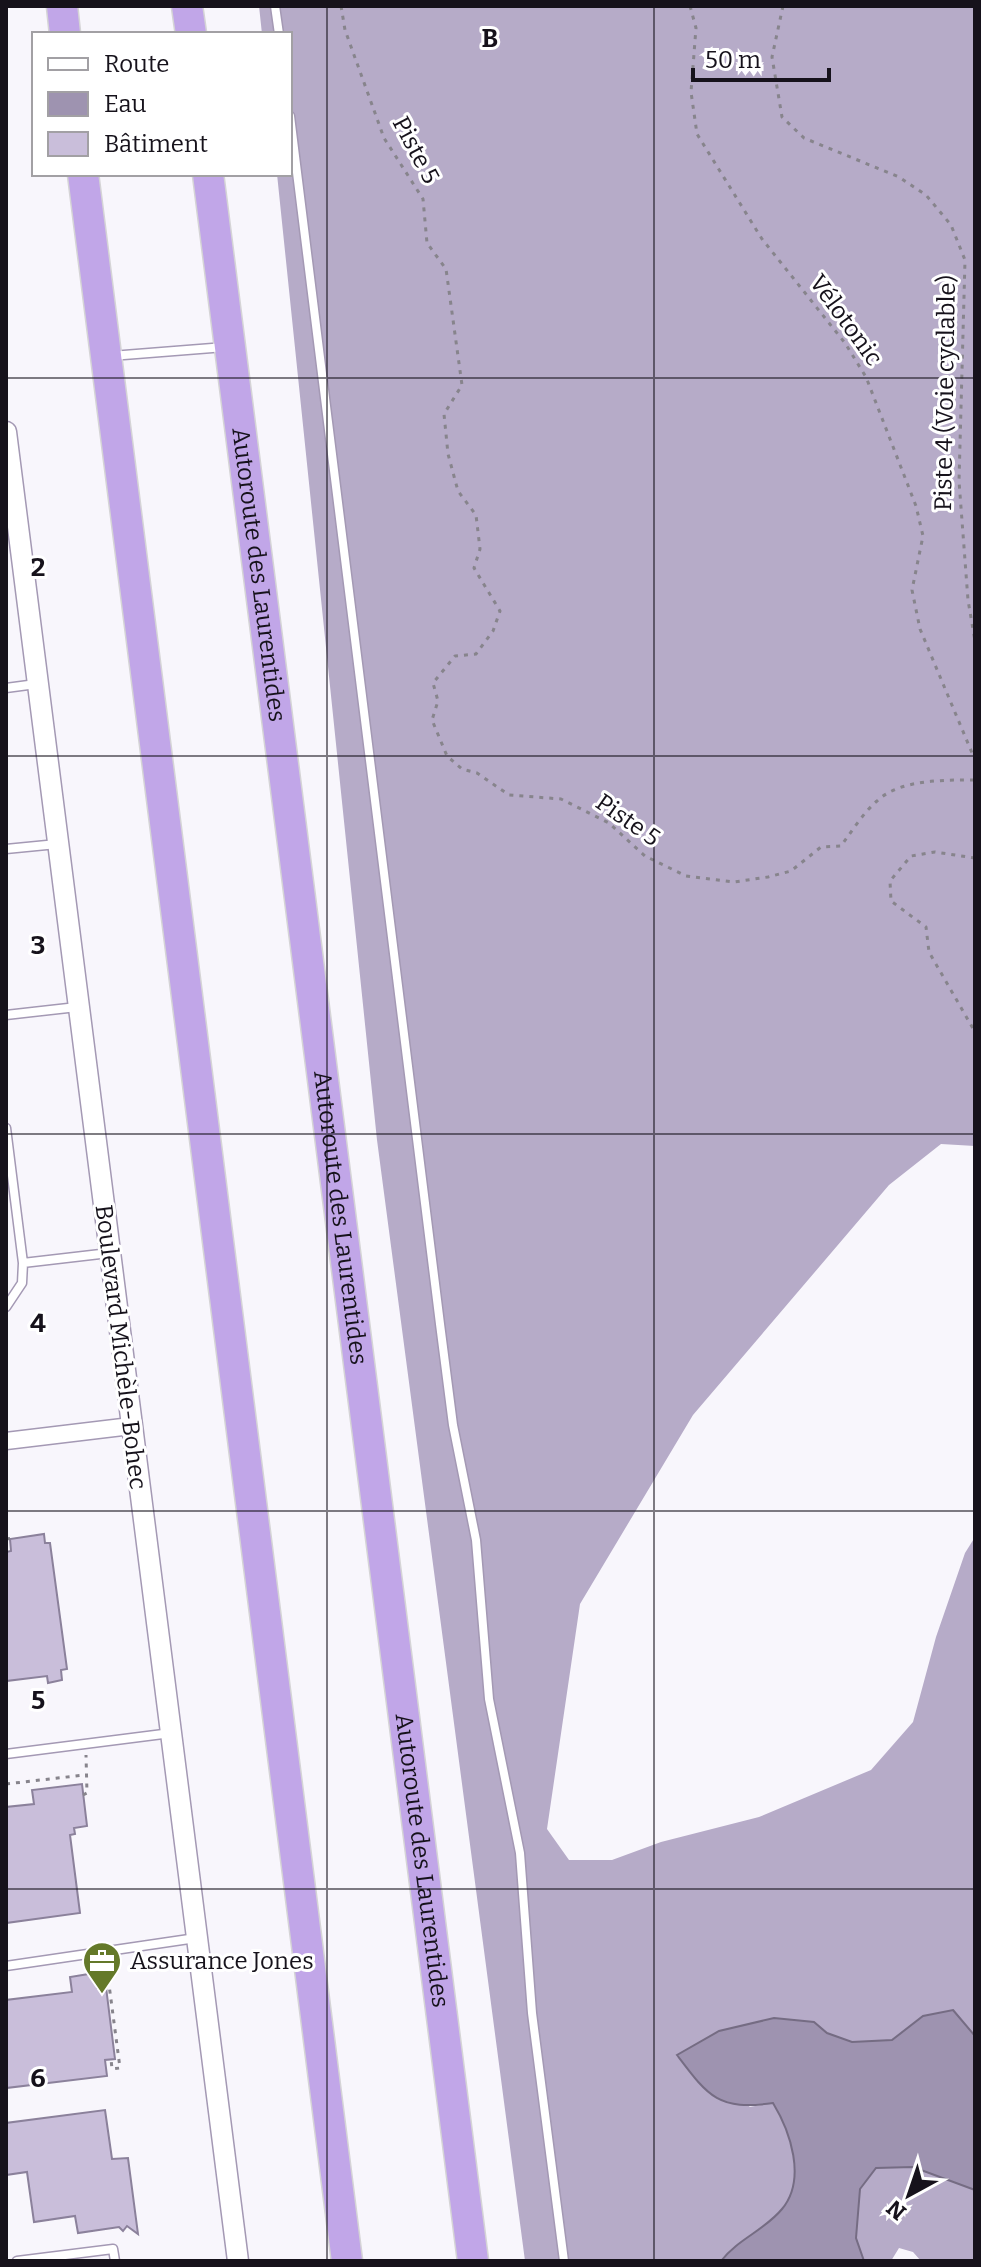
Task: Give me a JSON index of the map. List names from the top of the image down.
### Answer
{
  "streets": {
    "highway": ["Autoroute des Laurentides"],
    "street": ["Boulevard Michèle-Bohec"],
    "path": ["Piste 5", "Vélotonic", "Piste 4 (Voie cyclable)"]
  },
  "places": {
    "office": ["Assurance Jones"]
  },
  "legend": ["Route", "Eau", "Bâtiment"],
  "scale_bar": "50 m",
  "north": "bottom left",
  "grid": {
    "columns": ["B"],
    "rows": [
      "2",
      "3",
      "4",
      "5",
      "6"
    ]
  }
}
